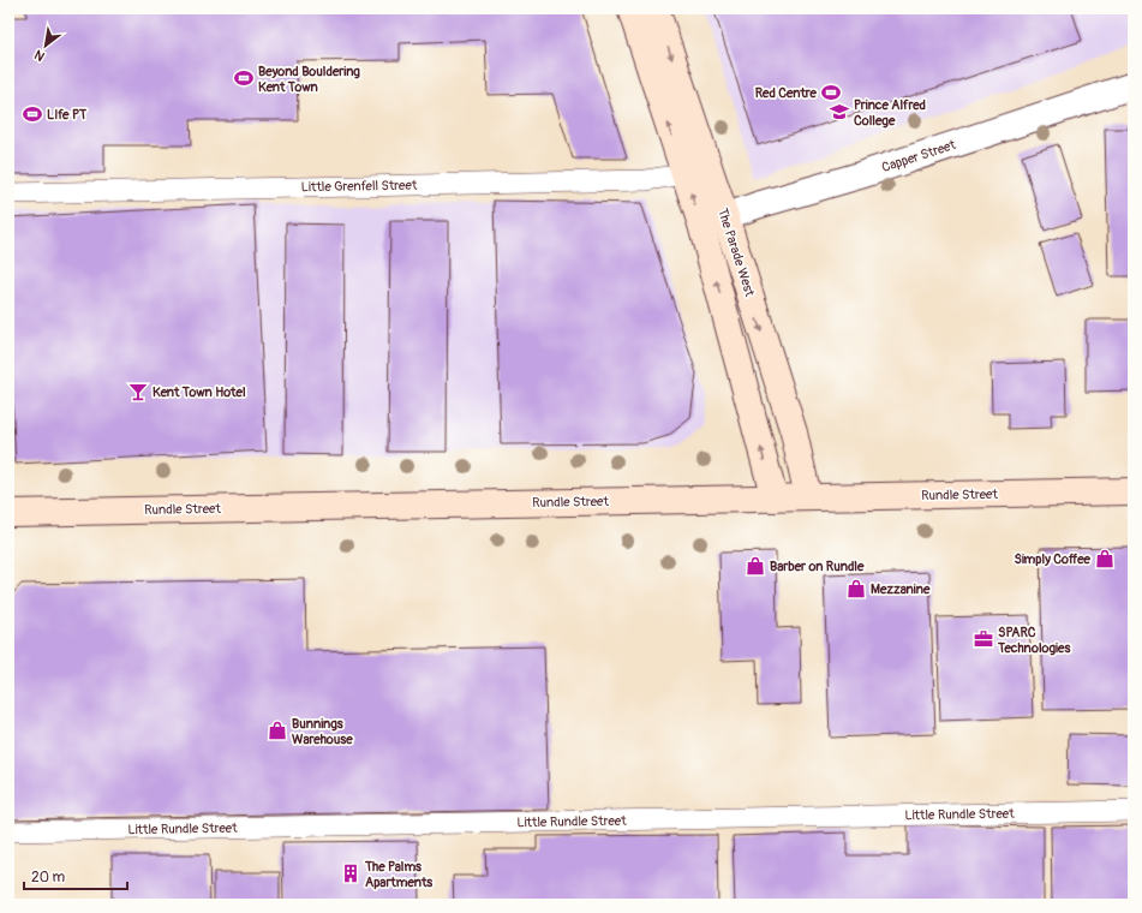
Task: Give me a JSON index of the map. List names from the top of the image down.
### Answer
{
  "streets": {
    "street": ["Capper Street", "The Parade West", "Rundle Street"],
    "lane": ["Little Grenfell Street", "Little Rundle Street"]
  },
  "crossings": [
    ["Capper Street", "The Parade West"],
    ["Little Grenfell Street", "The Parade West"],
    ["The Parade West", "Rundle Street"]
  ],
  "places": {
    "sports": ["Beyond Bouldering Kent Town", "Red Centre", "LIfe PT"],
    "school or university": ["Prince Alfred College"],
    "bar": ["Kent Town Hotel"],
    "shop": [
      "Simply Coffee",
      "Barber on Rundle",
      "Mezzanine",
      "Bunnings Warehouse"
    ],
    "office": ["SPARC Technologies"],
    "building": ["The Palms Apartments"]
  },
  "scale_bar": "20 m",
  "north": "bottom left"
}
